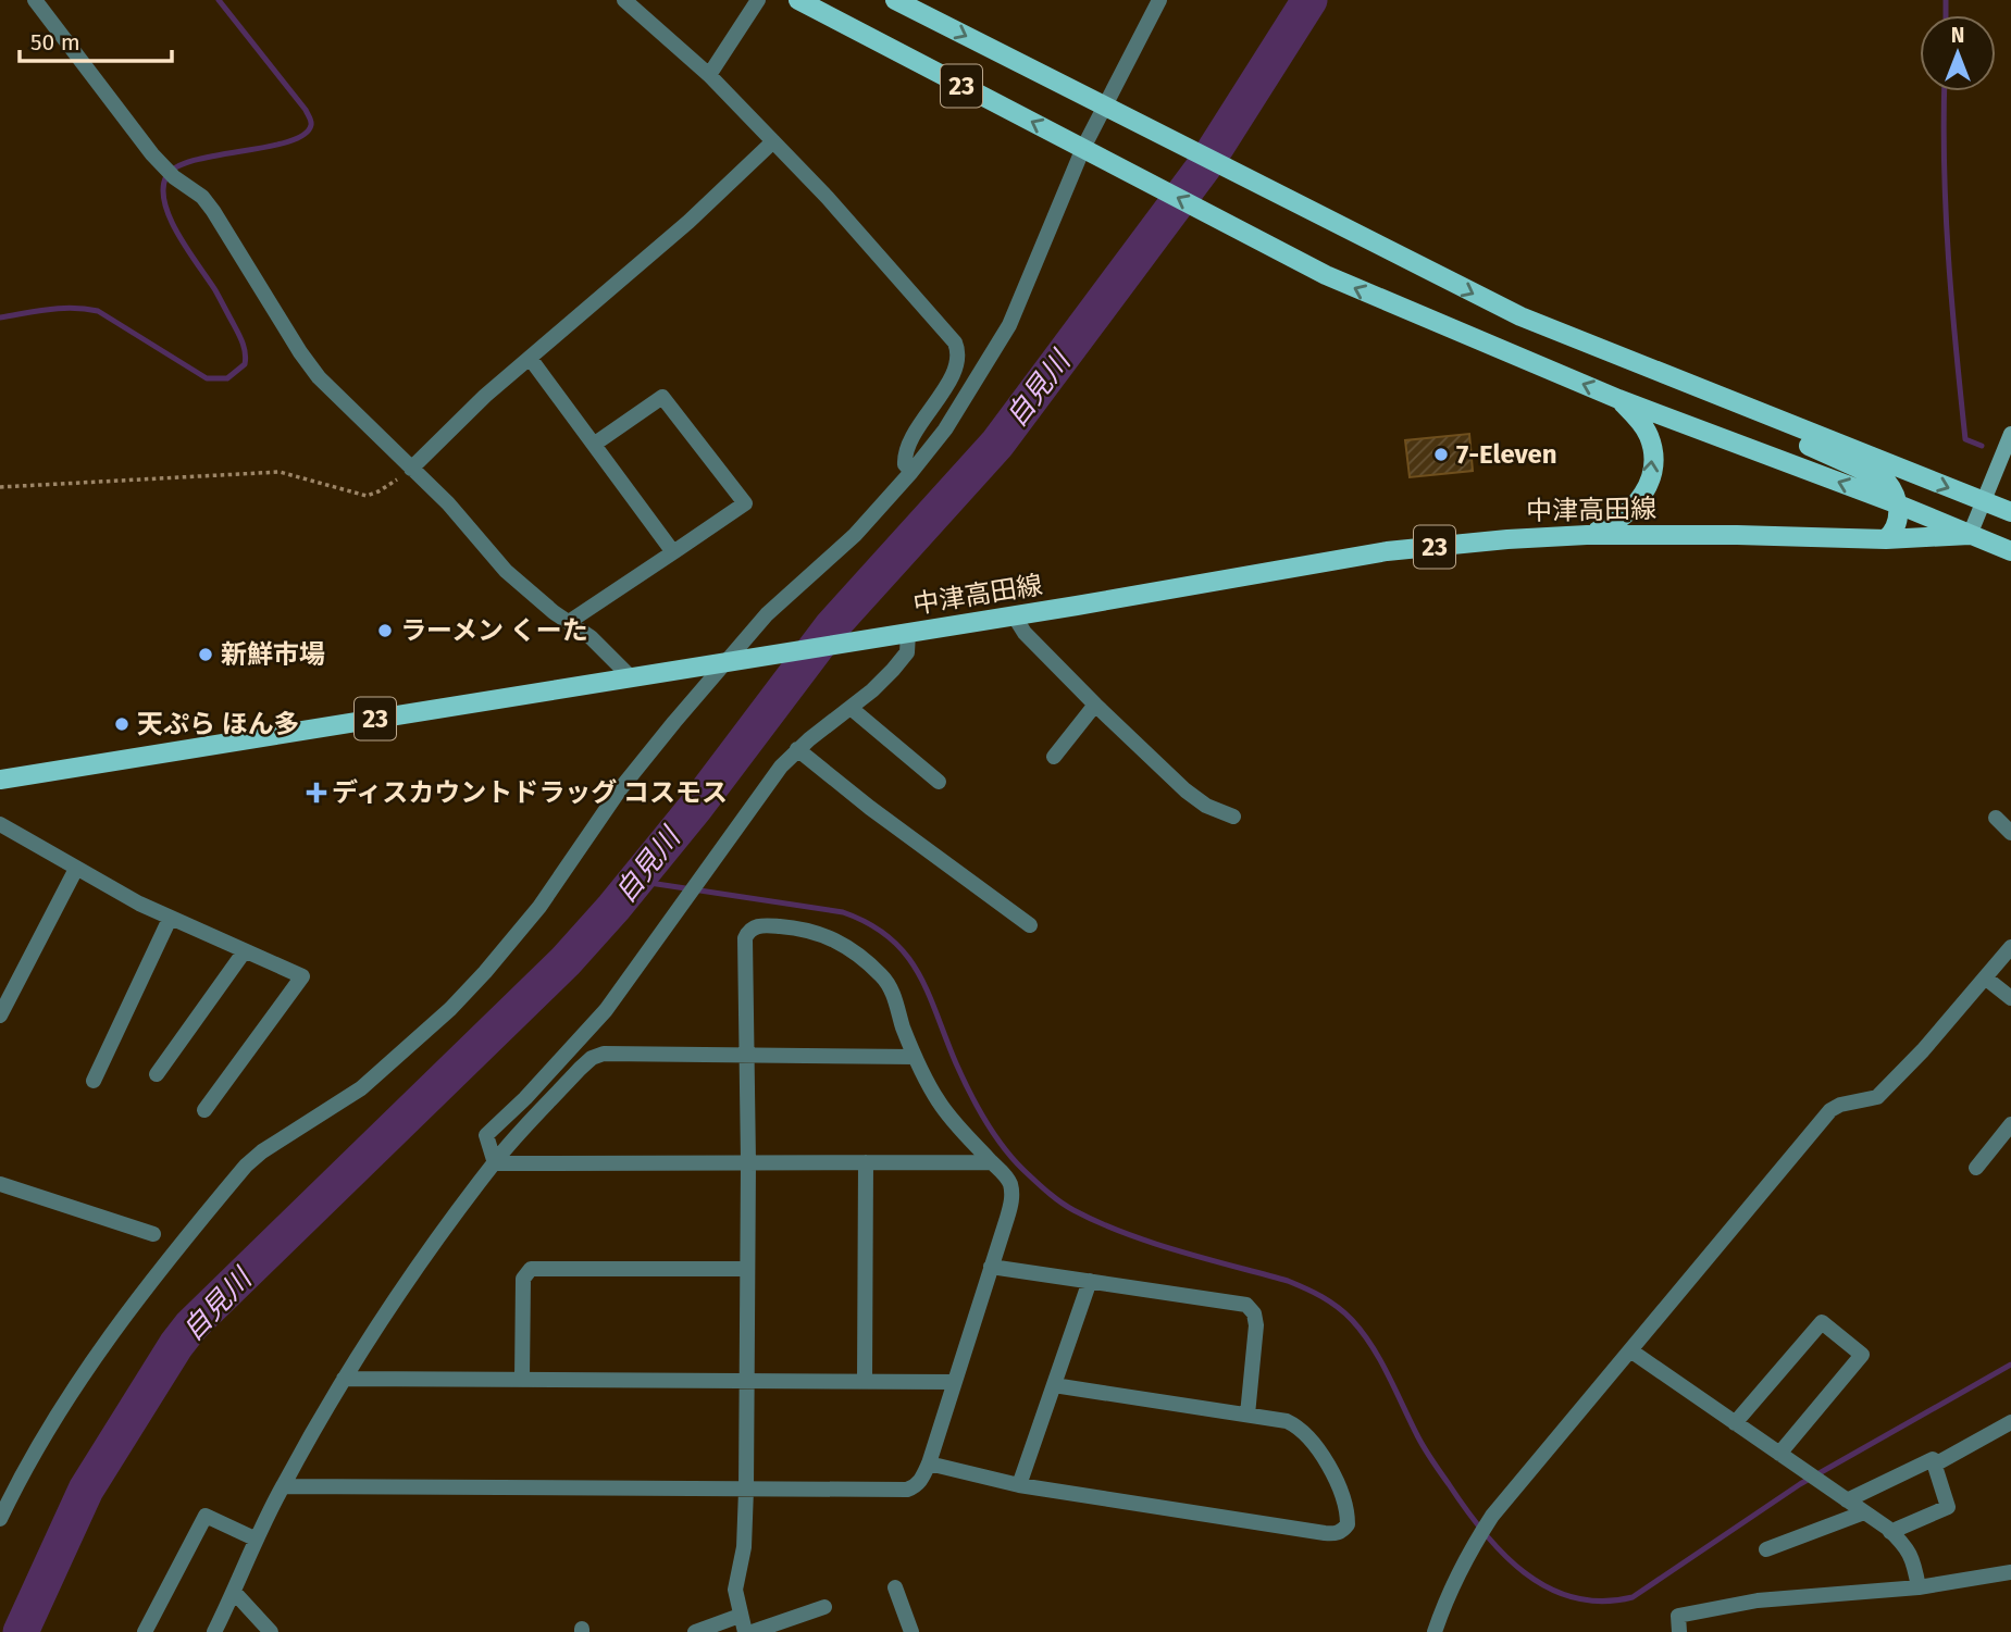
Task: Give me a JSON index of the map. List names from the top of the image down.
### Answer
{
  "streets": {
    "main road": ["23", "中津高田線"]
  },
  "water": ["自見川"],
  "places": {
    "other": [
      "7-Eleven",
      "ラーメン くーた",
      "新鮮市場",
      "天ぷら ほん多"
    ],
    "health": ["ディスカウントドラッグ コスモス"]
  },
  "scale_bar": "50 m",
  "north": "top"
}
